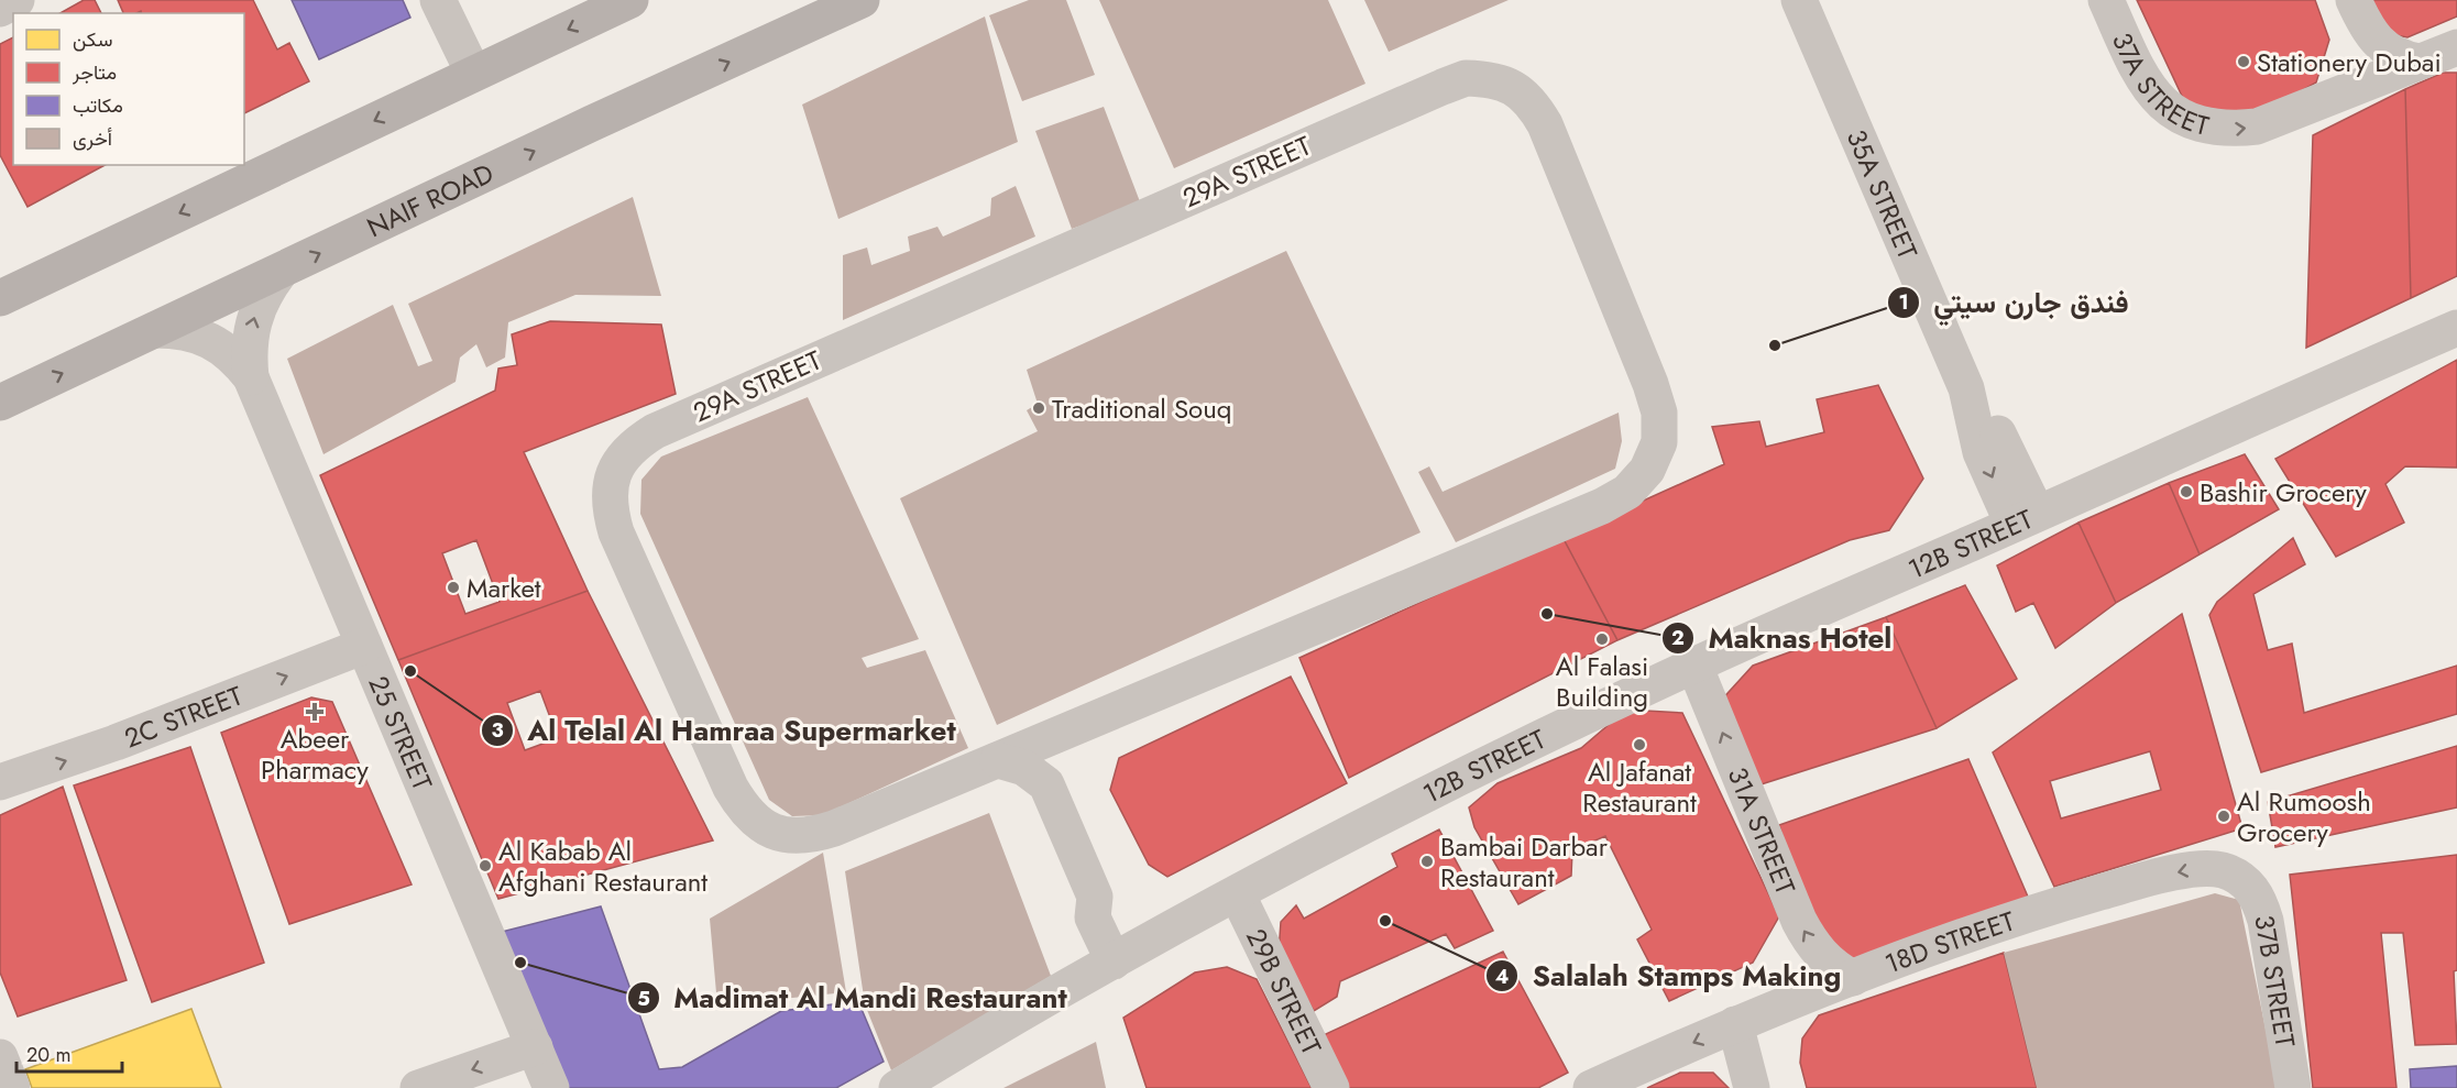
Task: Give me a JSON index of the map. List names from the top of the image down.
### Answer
{
  "streets": {
    "main road": ["NAIF ROAD"],
    "street": [
      "37A STREET",
      "29A STREET",
      "35A STREET",
      "12B STREET",
      "2C STREET",
      "25 STREET",
      "31A STREET",
      "18D STREET",
      "37B STREET",
      "29B STREET"
    ]
  },
  "crossings": [
    ["35A STREET", "12B STREET"],
    ["NAIF ROAD", "25 STREET"],
    ["12B STREET", "31A STREET"],
    ["12B STREET", "29B STREET"],
    ["2C STREET", "25 STREET"],
    ["31A STREET", "18D STREET"],
    ["18D STREET", "37B STREET"]
  ],
  "one_way": [
    "37A STREET",
    "2C STREET",
    "31A STREET",
    "18D STREET"
  ],
  "places": {
    "other": [
      "Stationery Dubai",
      "فندق جارن سيتي",
      "Traditional Souq",
      "Bashir Grocery",
      "Market",
      "Maknas Hotel",
      "Al Falasi Building",
      "Al Telal Al Hamraa Supermarket",
      "Al Jafanat Restaurant",
      "Al Rumoosh Grocery",
      "Bambai Darbar Restaurant",
      "Al Kabab Al Afghani Restaurant",
      "Salalah Stamps Making",
      "Madimat Al Mandi Restaurant"
    ],
    "health": ["Abeer Pharmacy"]
  },
  "legend": [
    "سكن",
    "متاجر",
    "مكاتب",
    "أخرى"
  ],
  "scale_bar": "20 m"
}
